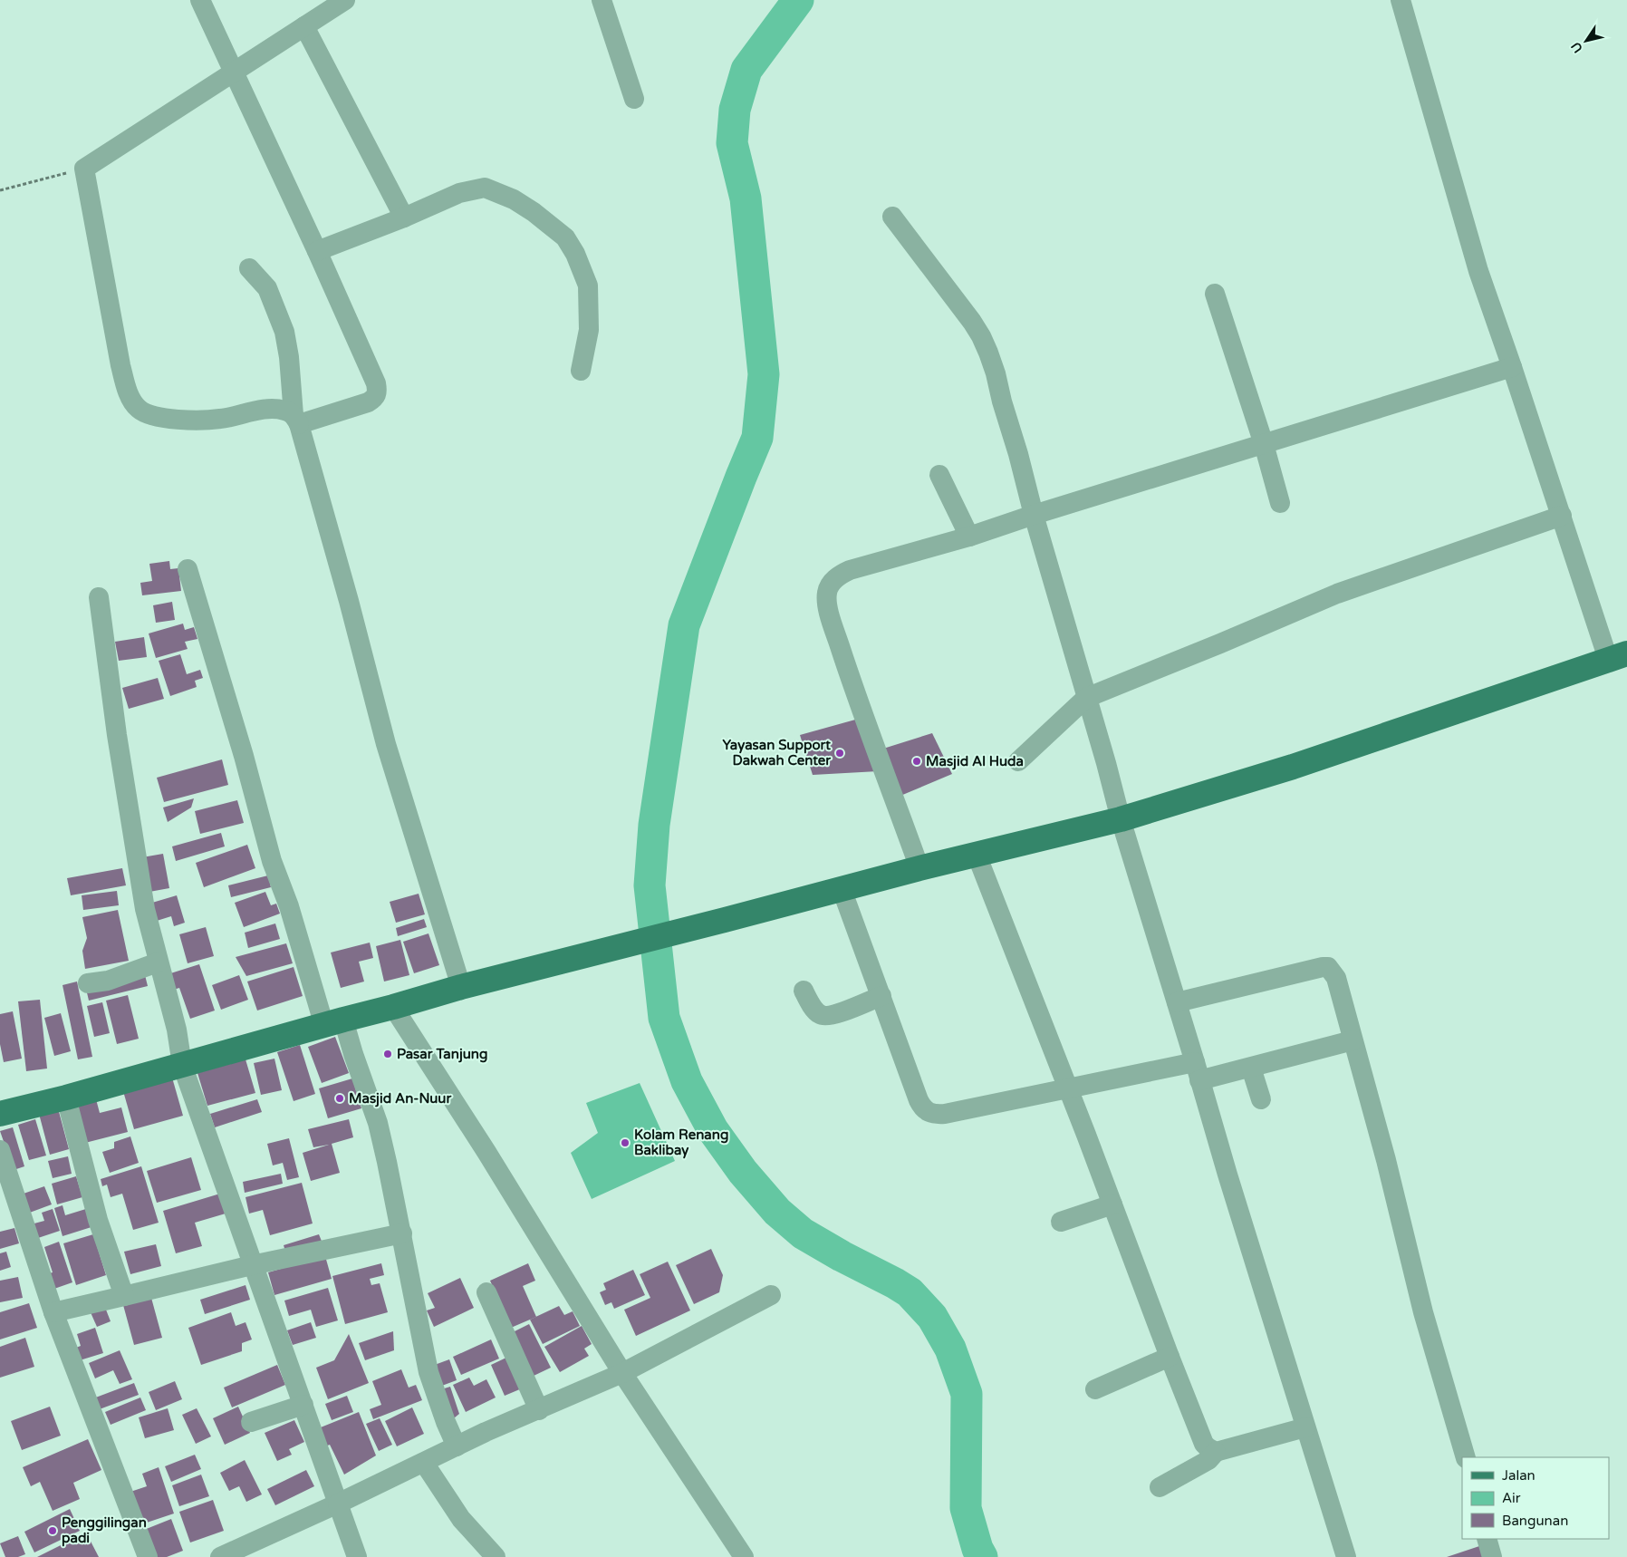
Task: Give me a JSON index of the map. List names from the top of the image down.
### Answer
{
  "places": [
    "Yayasan Support Dakwah Center",
    "Masjid Al Huda",
    "Pasar Tanjung",
    "Masjid An-Nuur",
    "Kolam Renang Baklibay",
    "Penggilingan padi"
  ],
  "legend": ["Jalan", "Air", "Bangunan"],
  "north": "bottom left"
}
